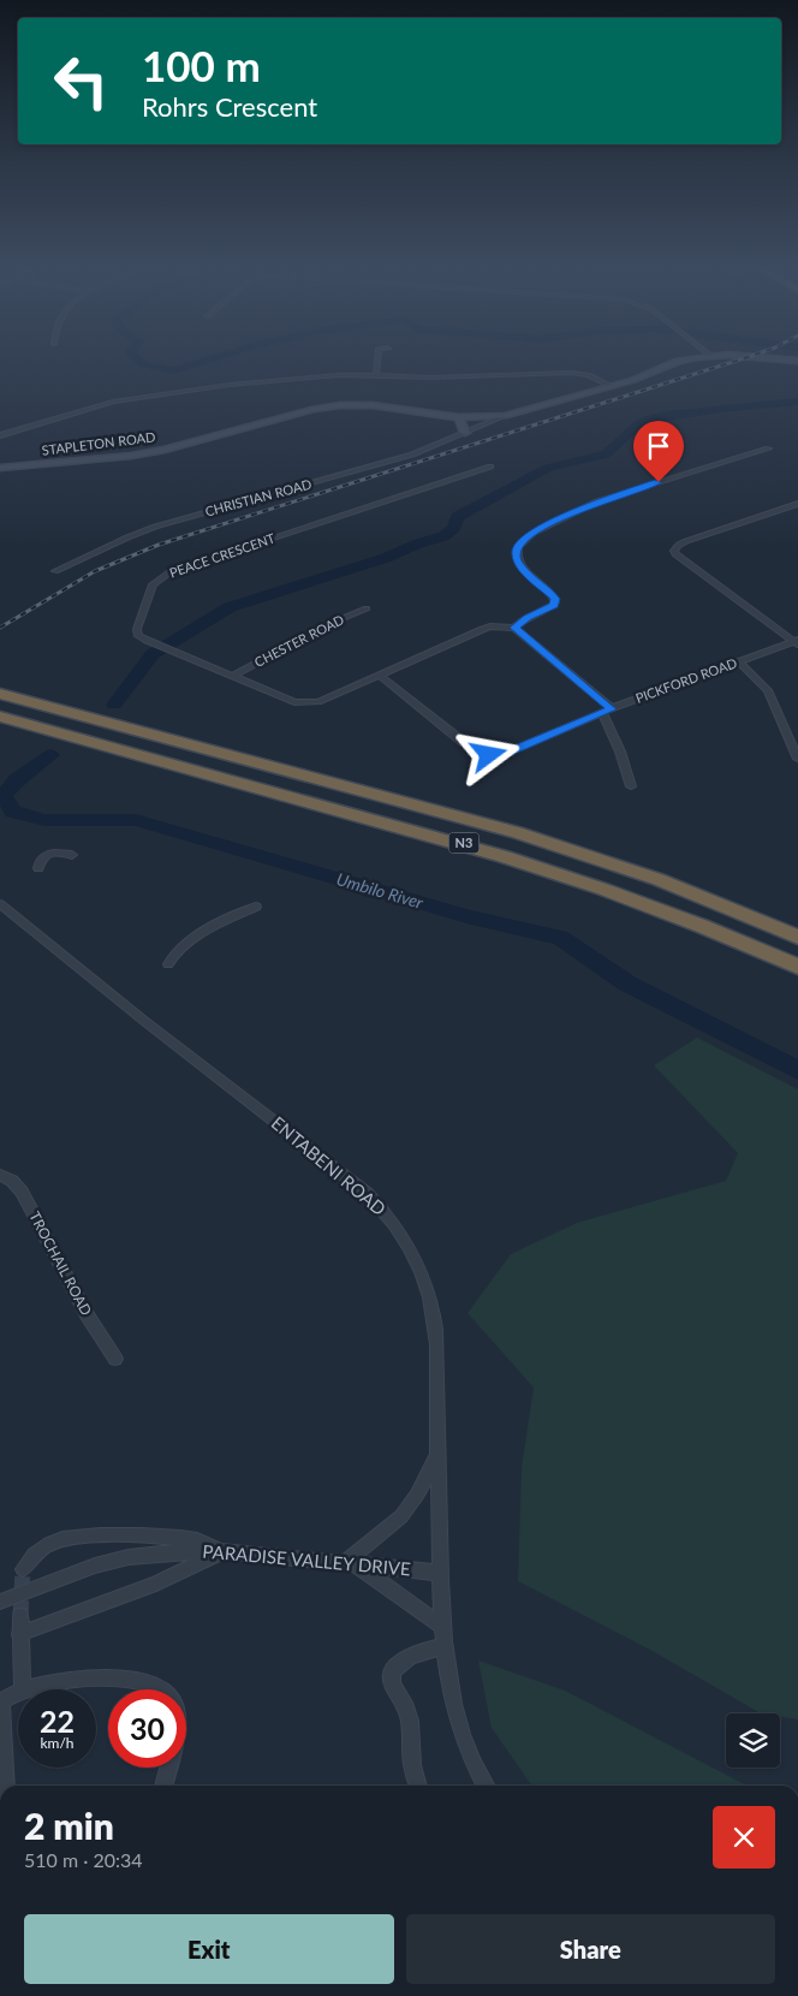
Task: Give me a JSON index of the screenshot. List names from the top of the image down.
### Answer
{
  "streets": {
    "highway": ["N3"],
    "main road": ["STAPLETON ROAD"],
    "street": [
      "CHRISTIAN ROAD",
      "PEACE CRESCENT",
      "CHESTER ROAD",
      "PICKFORD ROAD",
      "ENTABENI ROAD",
      "TROCHAIL ROAD",
      "PARADISE VALLEY DRIVE"
    ]
  },
  "crossings": [
    ["STAPLETON ROAD", "CHRISTIAN ROAD"],
    ["PEACE CRESCENT", "CHESTER ROAD"],
    ["PEACE CRESCENT", "PICKFORD ROAD"],
    ["ENTABENI ROAD", "PARADISE VALLEY DRIVE"]
  ],
  "water": ["Umbilo River"],
  "page": {
    "turn": ["100 m", "Rohrs Crescent"],
    "speed": "22 km/h",
    "limit": "30",
    "heading": ["2 min", "510 m · 20:34"],
    "buttons": ["Exit", "Share"]
  }
}
